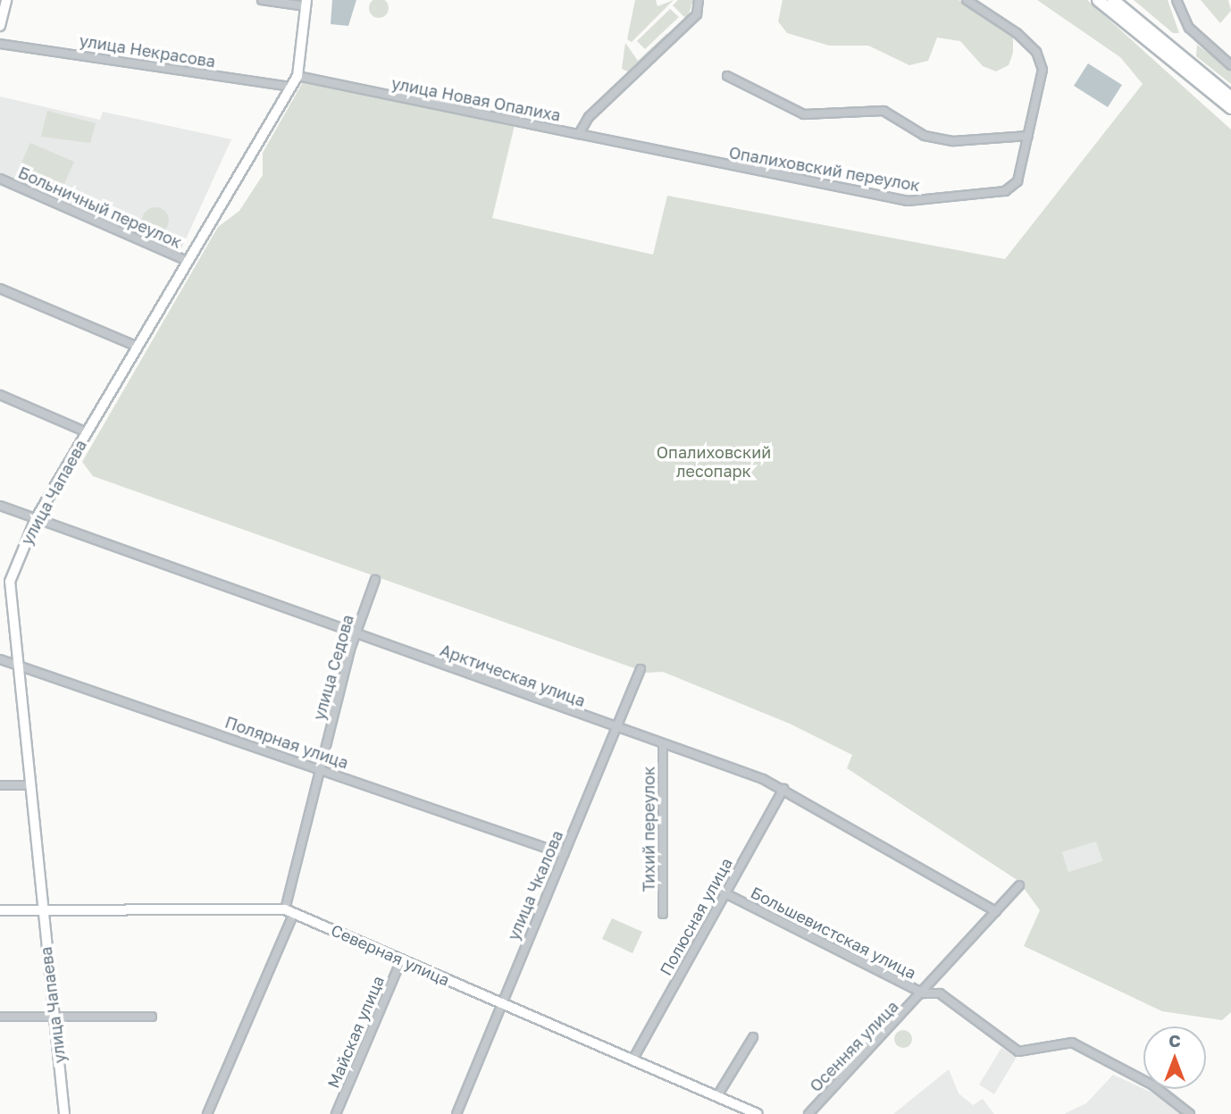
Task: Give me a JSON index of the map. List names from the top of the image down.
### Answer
{
  "streets": {
    "street": [
      "улица Некрасова",
      "улица Новая Опалиха",
      "Опалиховский переулок",
      "Больничный переулок",
      "улица Чапаева",
      "улица Седова",
      "Арктическая улица",
      "Полярная улица",
      "Тихий переулок",
      "улица Чкалова",
      "Полюсная улица",
      "Большевистская улица",
      "Северная улица",
      "Майская улица",
      "Осенняя улица"
    ]
  },
  "crossings": [
    ["улица Некрасова", "улица Чапаева"],
    ["улица Новая Опалиха", "Опалиховский переулок"],
    ["улица Новая Опалиха", "улица Чапаева"],
    ["Больничный переулок", "улица Чапаева"],
    ["улица Чапаева", "Арктическая улица"],
    ["улица Чапаева", "Полярная улица"],
    ["улица Чапаева", "Северная улица"],
    ["улица Седова", "Арктическая улица"],
    ["улица Седова", "Полярная улица"],
    ["улица Седова", "Северная улица"],
    ["Арктическая улица", "Тихий переулок"],
    ["Арктическая улица", "улица Чкалова"],
    ["Арктическая улица", "Полюсная улица"],
    ["Арктическая улица", "Осенняя улица"],
    ["Полярная улица", "улица Чкалова"],
    ["улица Чкалова", "Северная улица"],
    ["Полюсная улица", "Большевистская улица"],
    ["Полюсная улица", "Северная улица"],
    ["Большевистская улица", "Осенняя улица"],
    ["Северная улица", "Майская улица"]
  ],
  "parks": ["Опалиховский лесопарк"],
  "north": "top"
}
